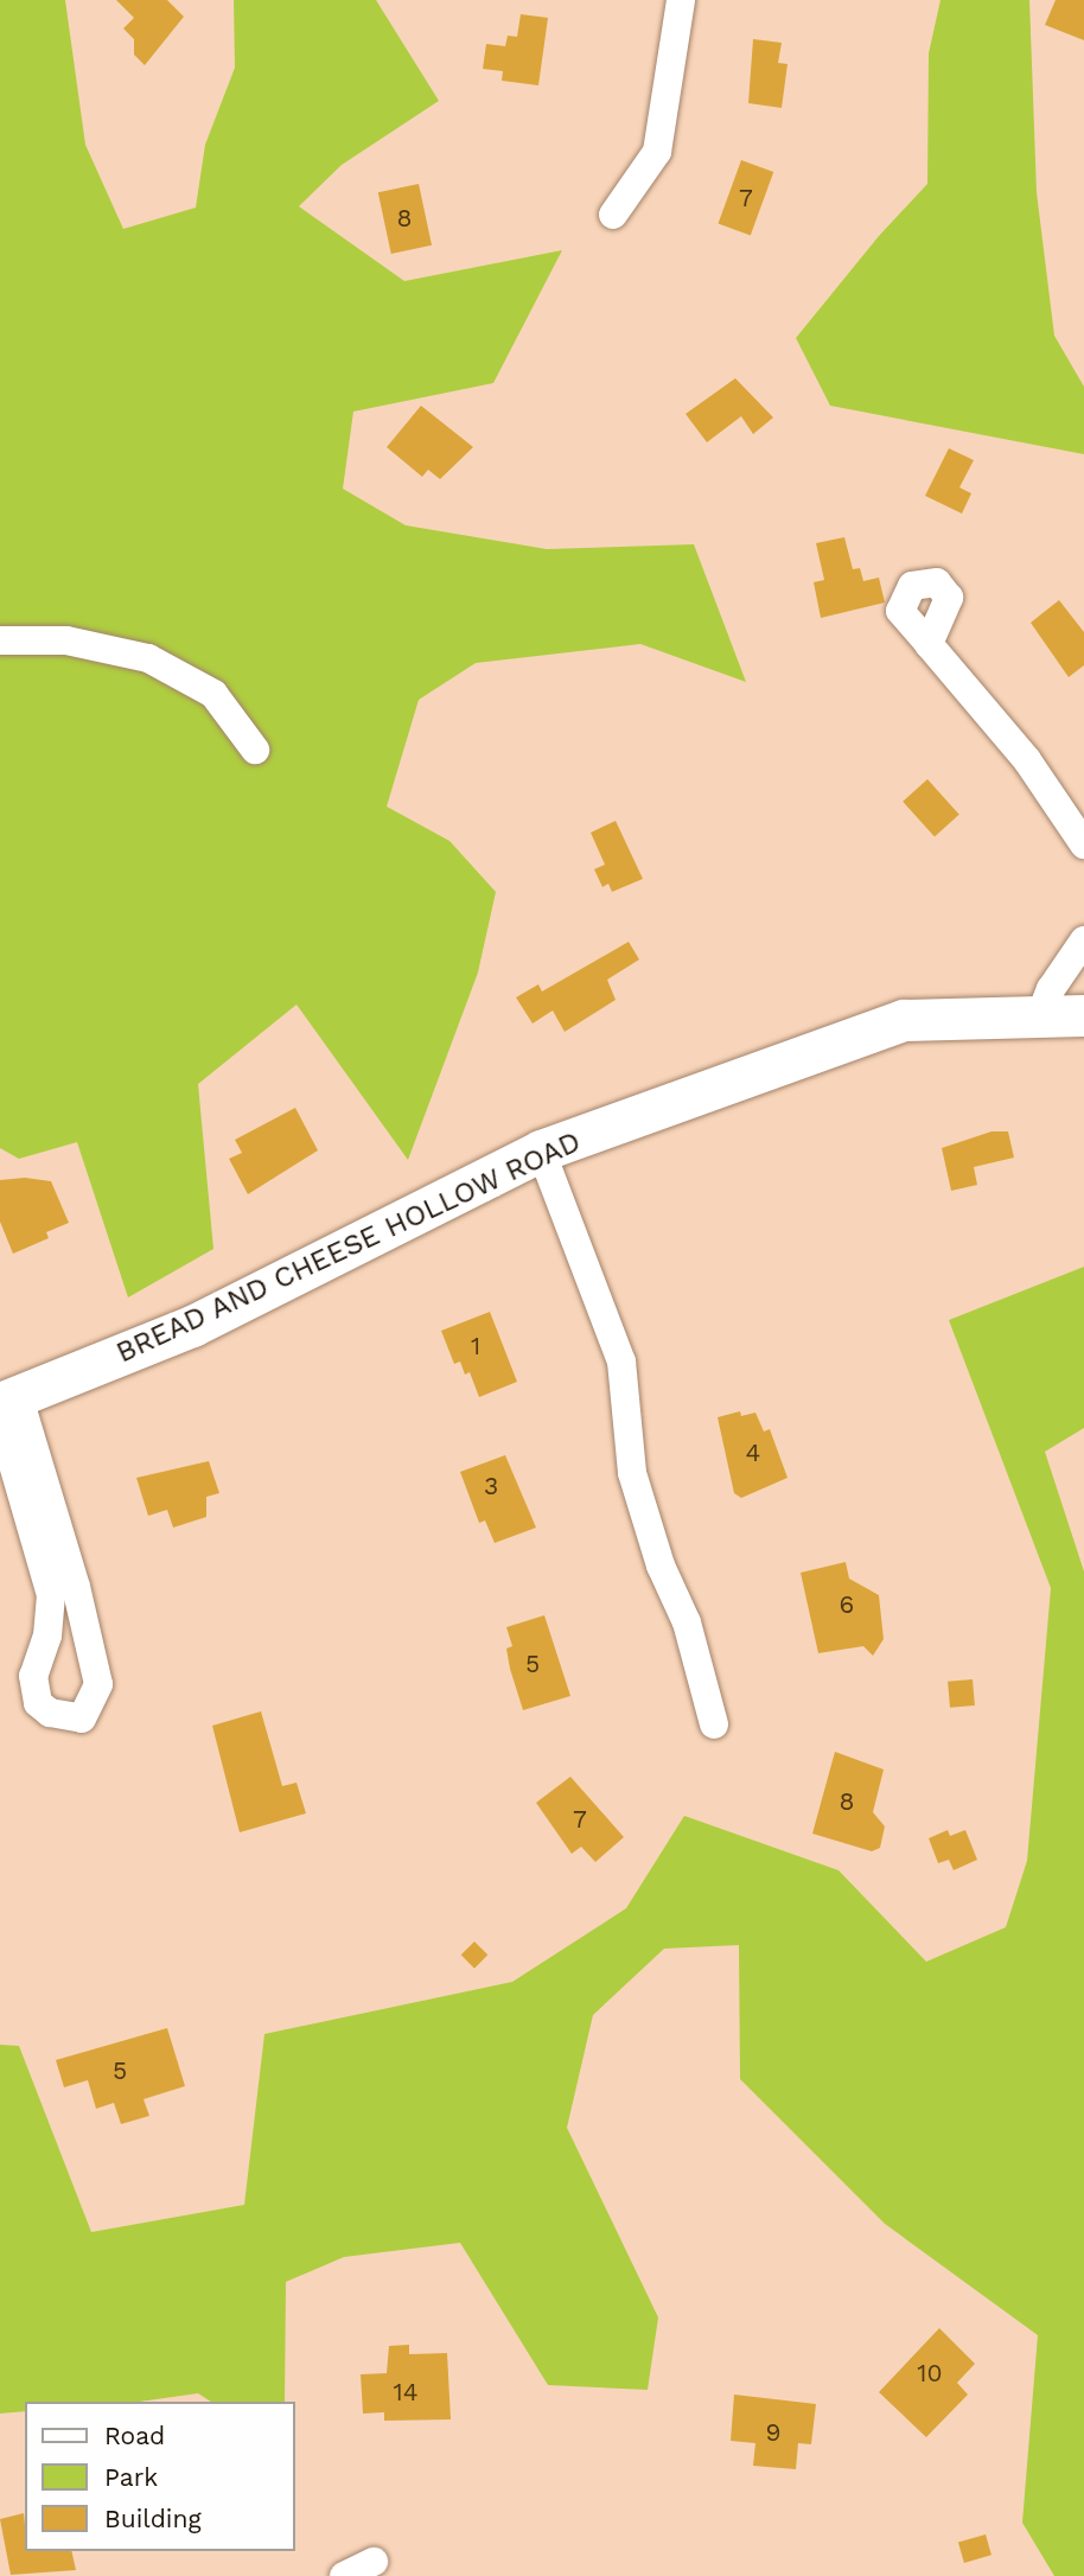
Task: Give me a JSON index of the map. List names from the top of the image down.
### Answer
{
  "streets": {
    "main road": ["BREAD AND CHEESE HOLLOW ROAD"]
  },
  "house_numbers": [
    "7",
    "8",
    "1",
    "4",
    "3",
    "6",
    "5",
    "8",
    "7",
    "5",
    "10",
    "14",
    "9"
  ],
  "legend": ["Road", "Park", "Building"]
}
